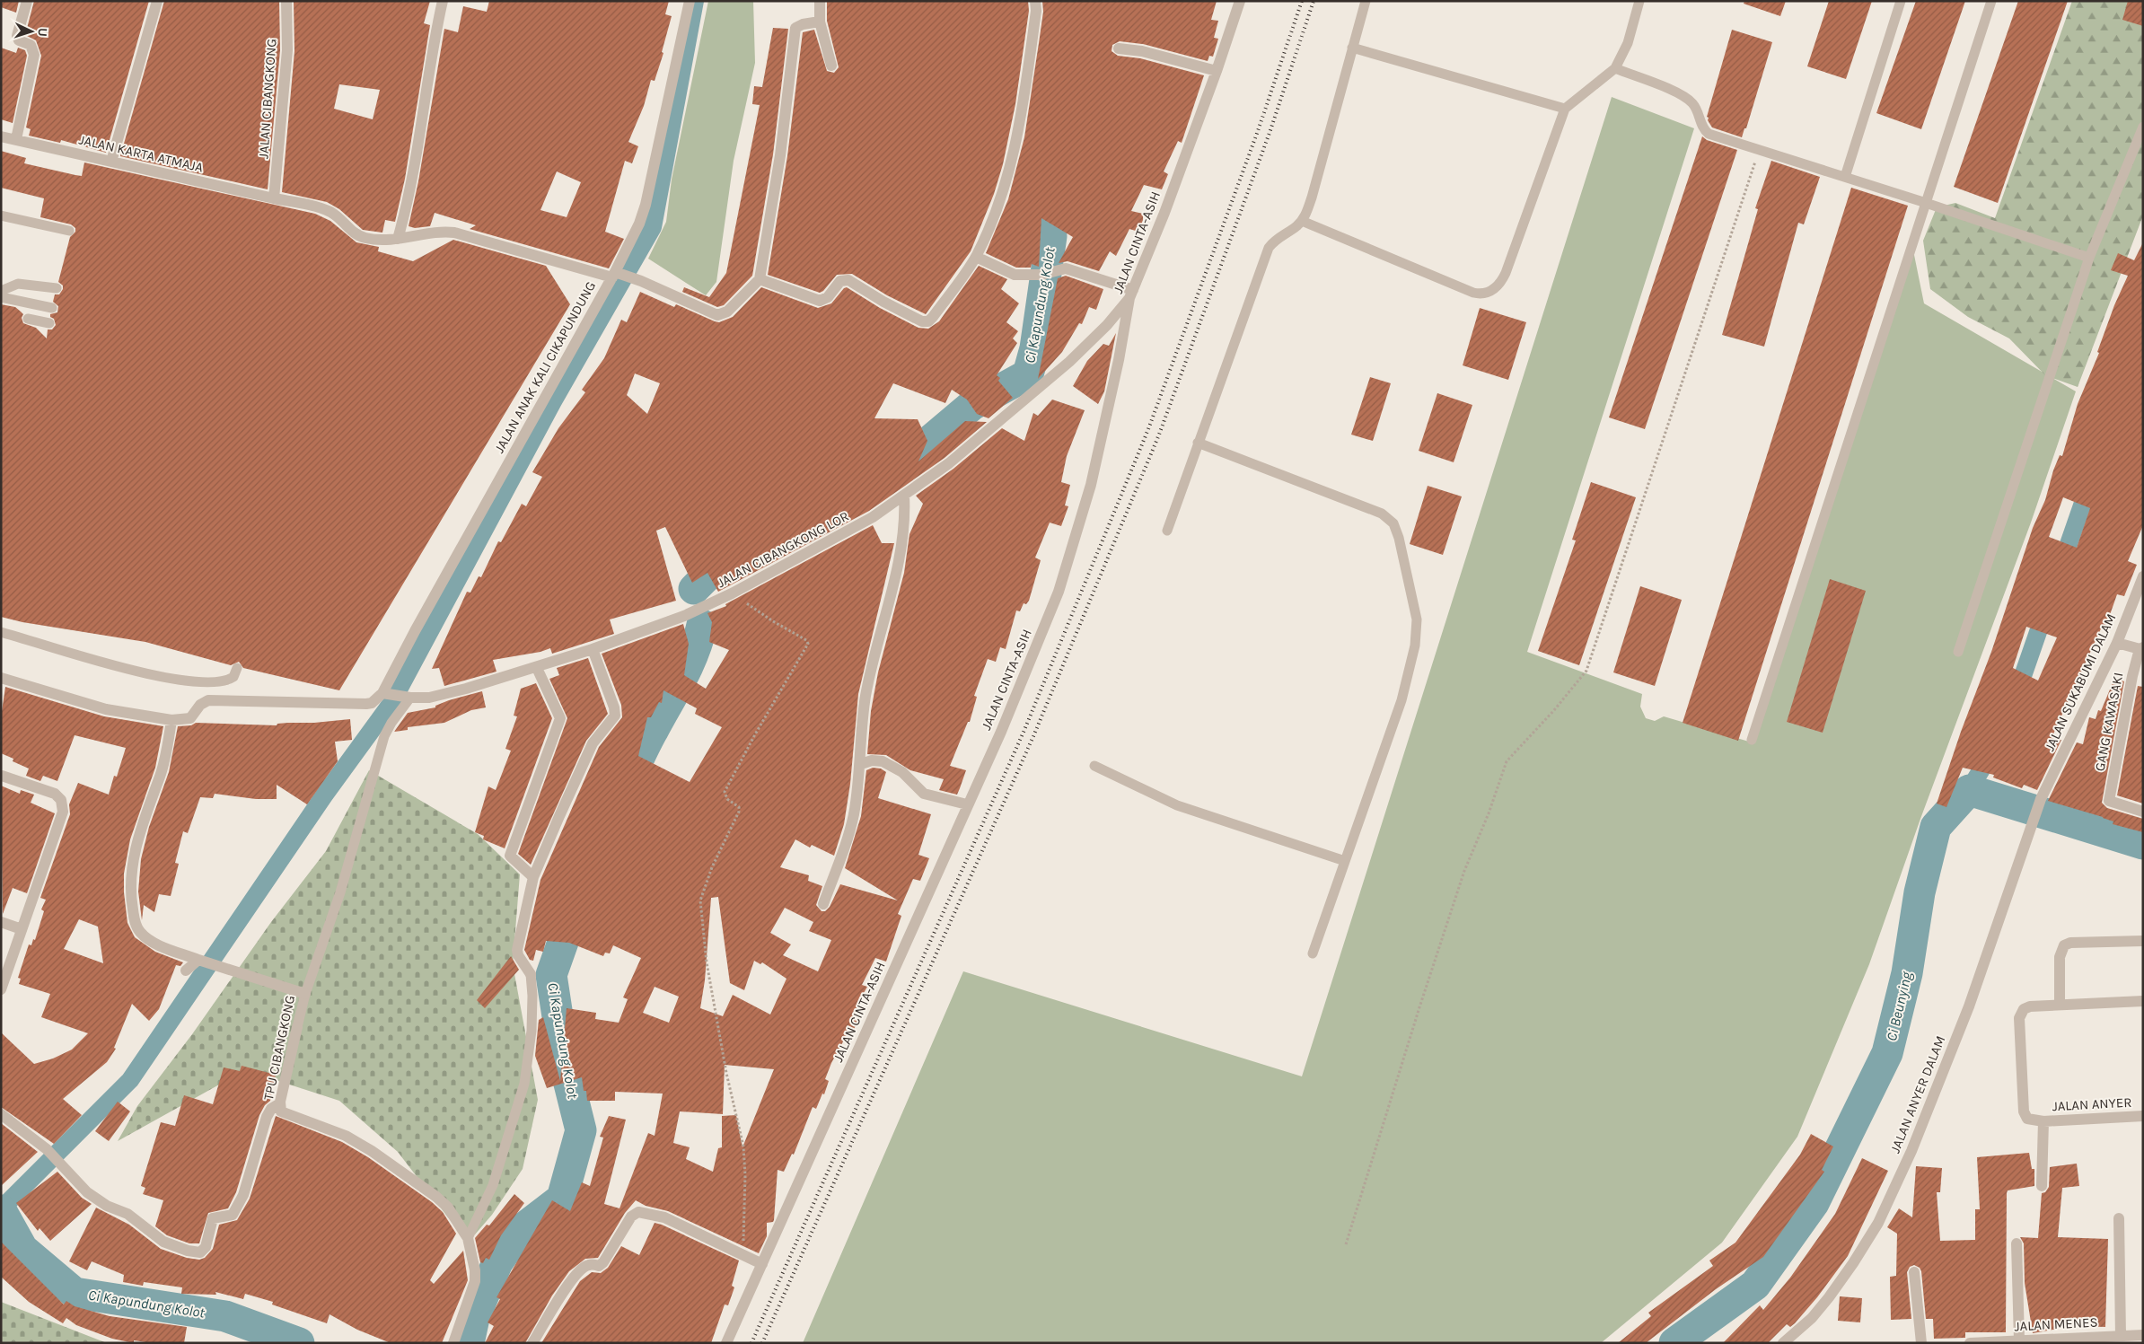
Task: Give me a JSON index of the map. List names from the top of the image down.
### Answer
{
  "streets": {
    "street": [
      "JALAN CIBANGKONG",
      "JALAN KARTA ATMAJA",
      "JALAN CINTA-ASIH",
      "JALAN ANAK KALI CIKAPUNDUNG",
      "JALAN CIBANGKONG LOR",
      "JALAN SUKABUMI DALAM",
      "GANG KAWASAKI",
      "TPU CIBANGKONG",
      "JALAN ANYER DALAM",
      "JALAN ANYER",
      "JALAN MENES"
    ]
  },
  "crossings": [
    ["JALAN CIBANGKONG", "JALAN KARTA ATMAJA"],
    ["JALAN KARTA ATMAJA", "JALAN ANAK KALI CIKAPUNDUNG"],
    ["JALAN CINTA-ASIH", "JALAN CIBANGKONG LOR"],
    ["JALAN ANAK KALI CIKAPUNDUNG", "JALAN CIBANGKONG LOR"],
    ["JALAN CIBANGKONG LOR", "TPU CIBANGKONG"],
    ["JALAN SUKABUMI DALAM", "JALAN ANYER DALAM"]
  ],
  "water": ["Ci Kapundung Kolot", "Ci Beunying"],
  "north": "right"
}
